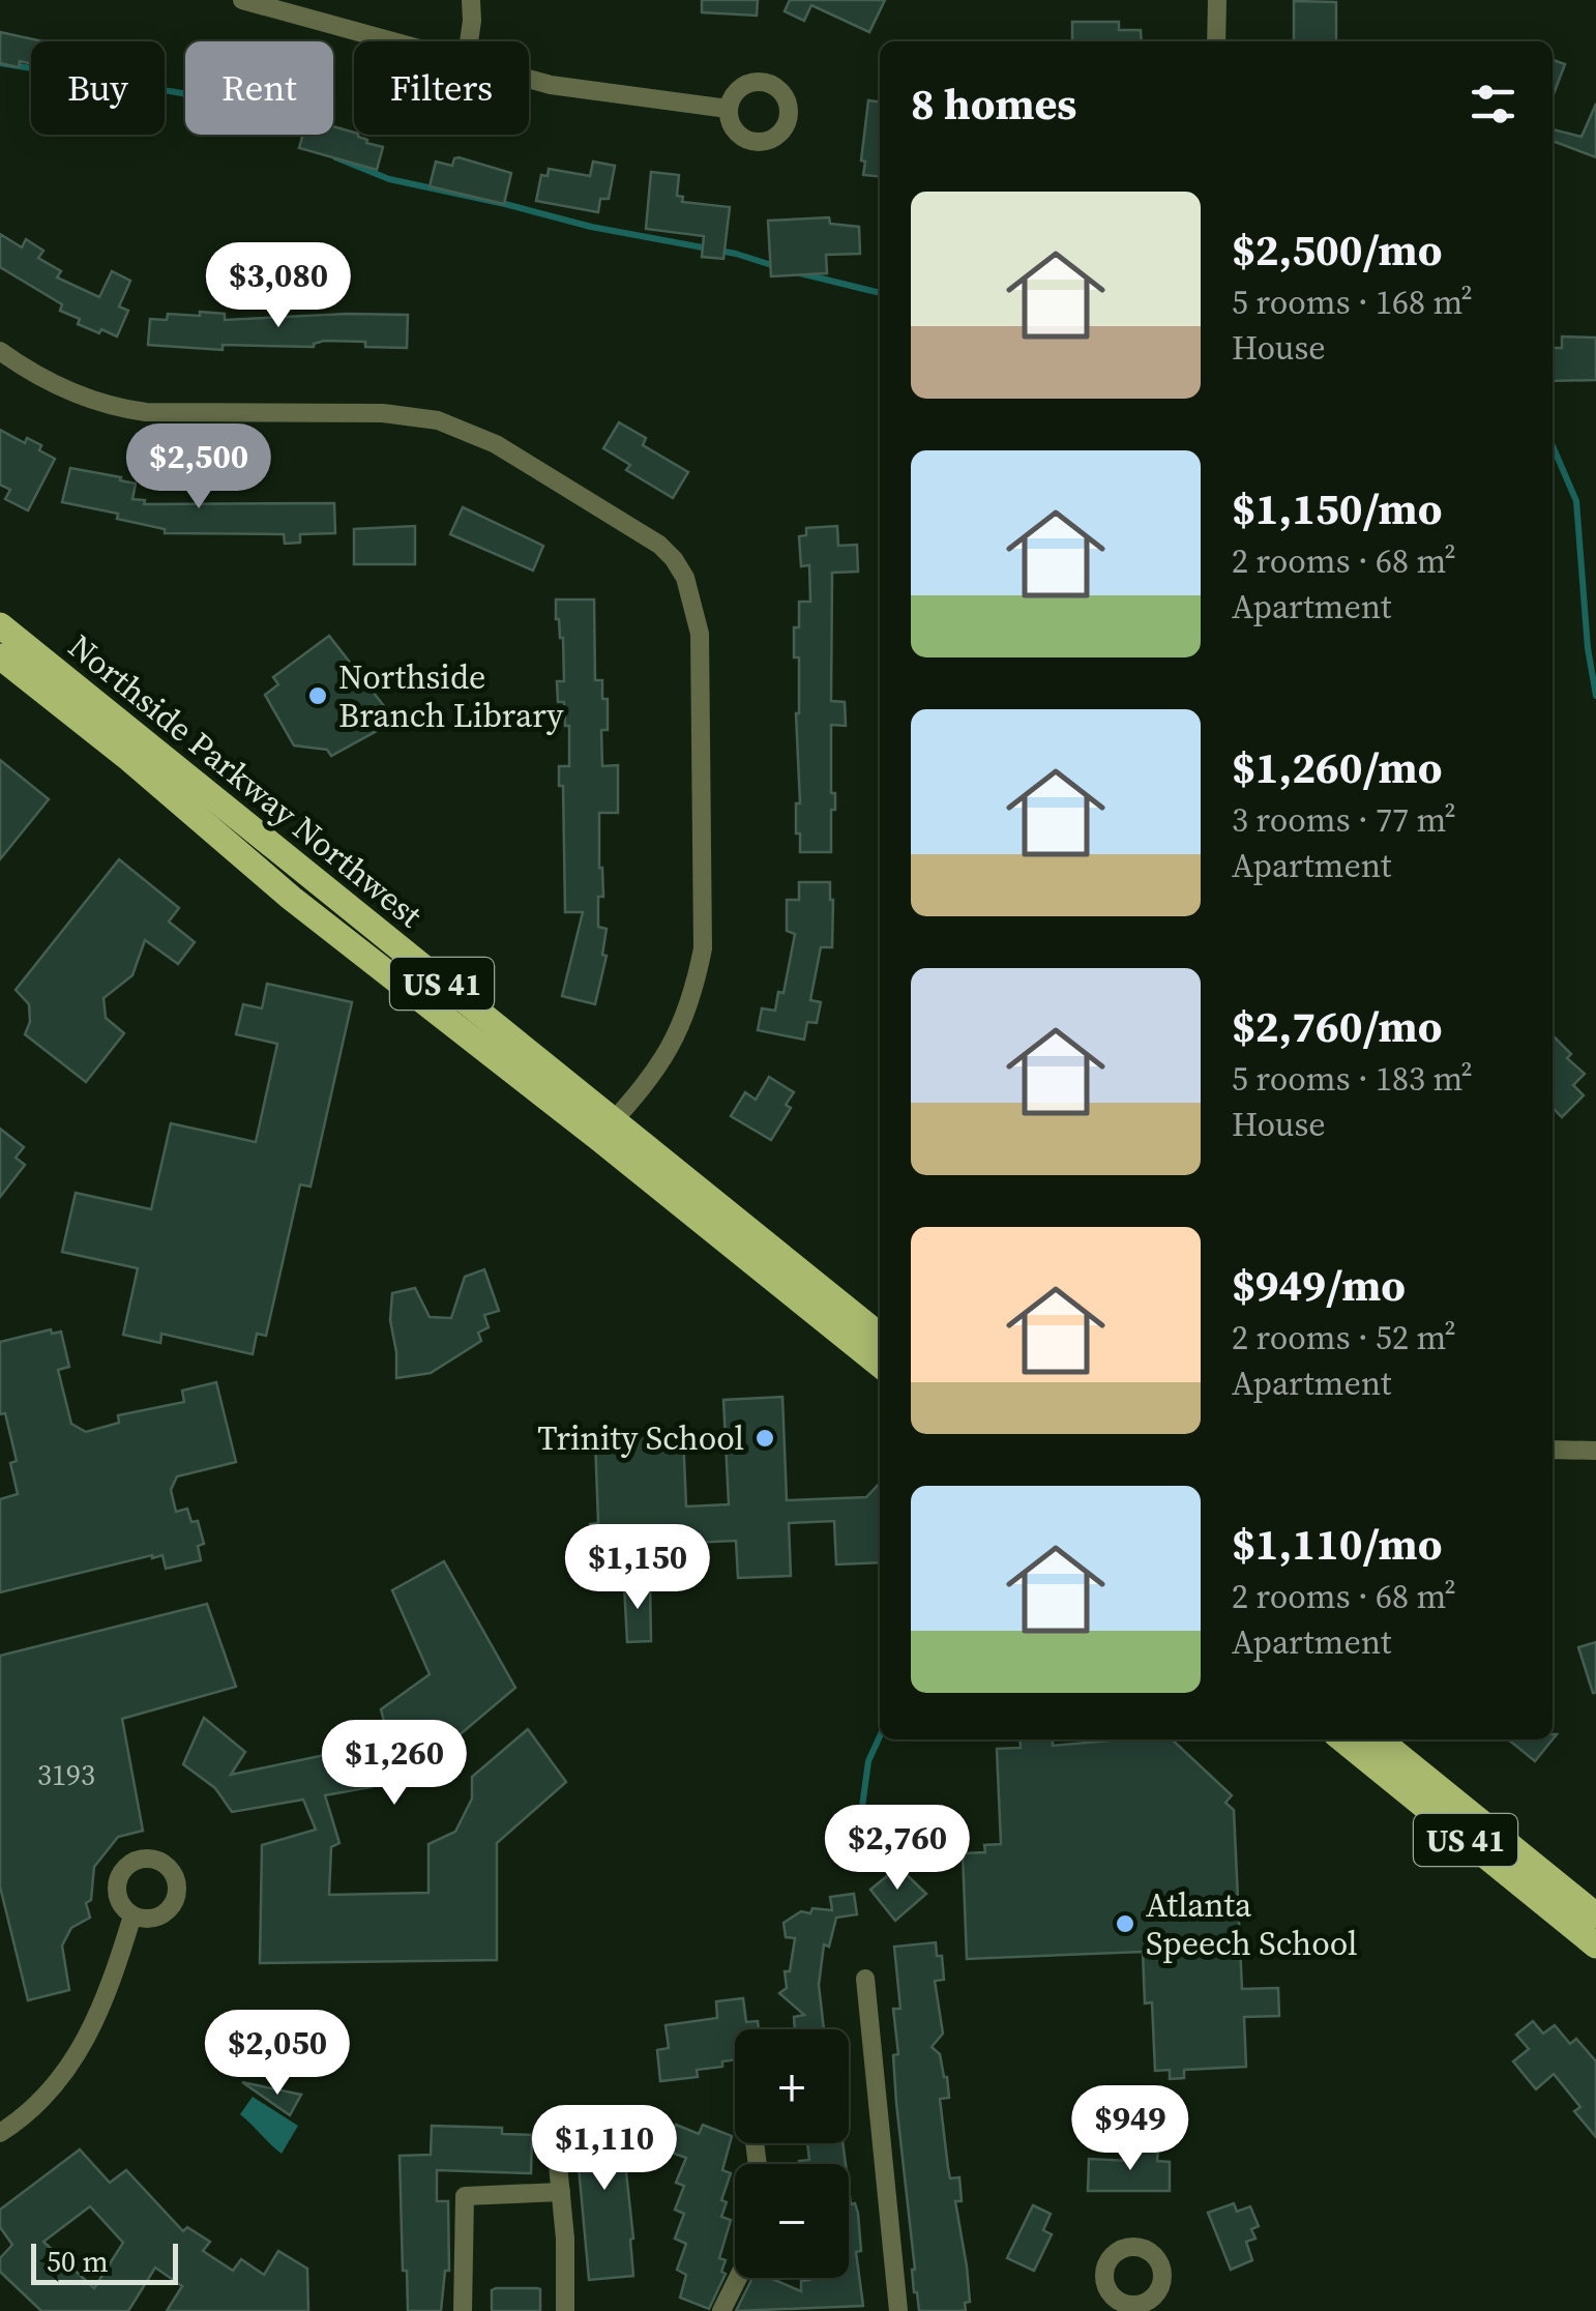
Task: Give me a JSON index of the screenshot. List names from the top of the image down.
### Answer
{
  "streets": {
    "main road": ["Northside Parkway Northwest", "US 41"]
  },
  "places": ["Northside Branch Library", "Trinity School", "Atlanta Speech School"],
  "house_numbers": ["3193"],
  "scale_bar": "50 m",
  "page": {
    "chip": ["Buy", "Rent", "Filters"],
    "heading": "8 homes",
    "list": [
      {
        "name": "$2,500/mo",
        "note": "5 rooms · 168 m² · House"
      },
      {
        "name": "$1,150/mo",
        "note": "2 rooms · 68 m² · Apartment"
      },
      {
        "name": "$1,260/mo",
        "note": "3 rooms · 77 m² · Apartment"
      },
      {
        "name": "$2,760/mo",
        "note": "5 rooms · 183 m² · House"
      },
      {
        "name": "$949/mo",
        "note": "2 rooms · 52 m² · Apartment"
      },
      {
        "name": "$1,110/mo",
        "note": "2 rooms · 68 m² · Apartment"
      }
    ],
    "price": [
      "$3,080",
      "$2,500",
      "$1,150",
      "$1,260",
      "$2,760",
      "$2,050",
      "$949",
      "$1,110"
    ],
    "map_buttons": ["+", "−"],
    "scale": "50 m"
  }
}
